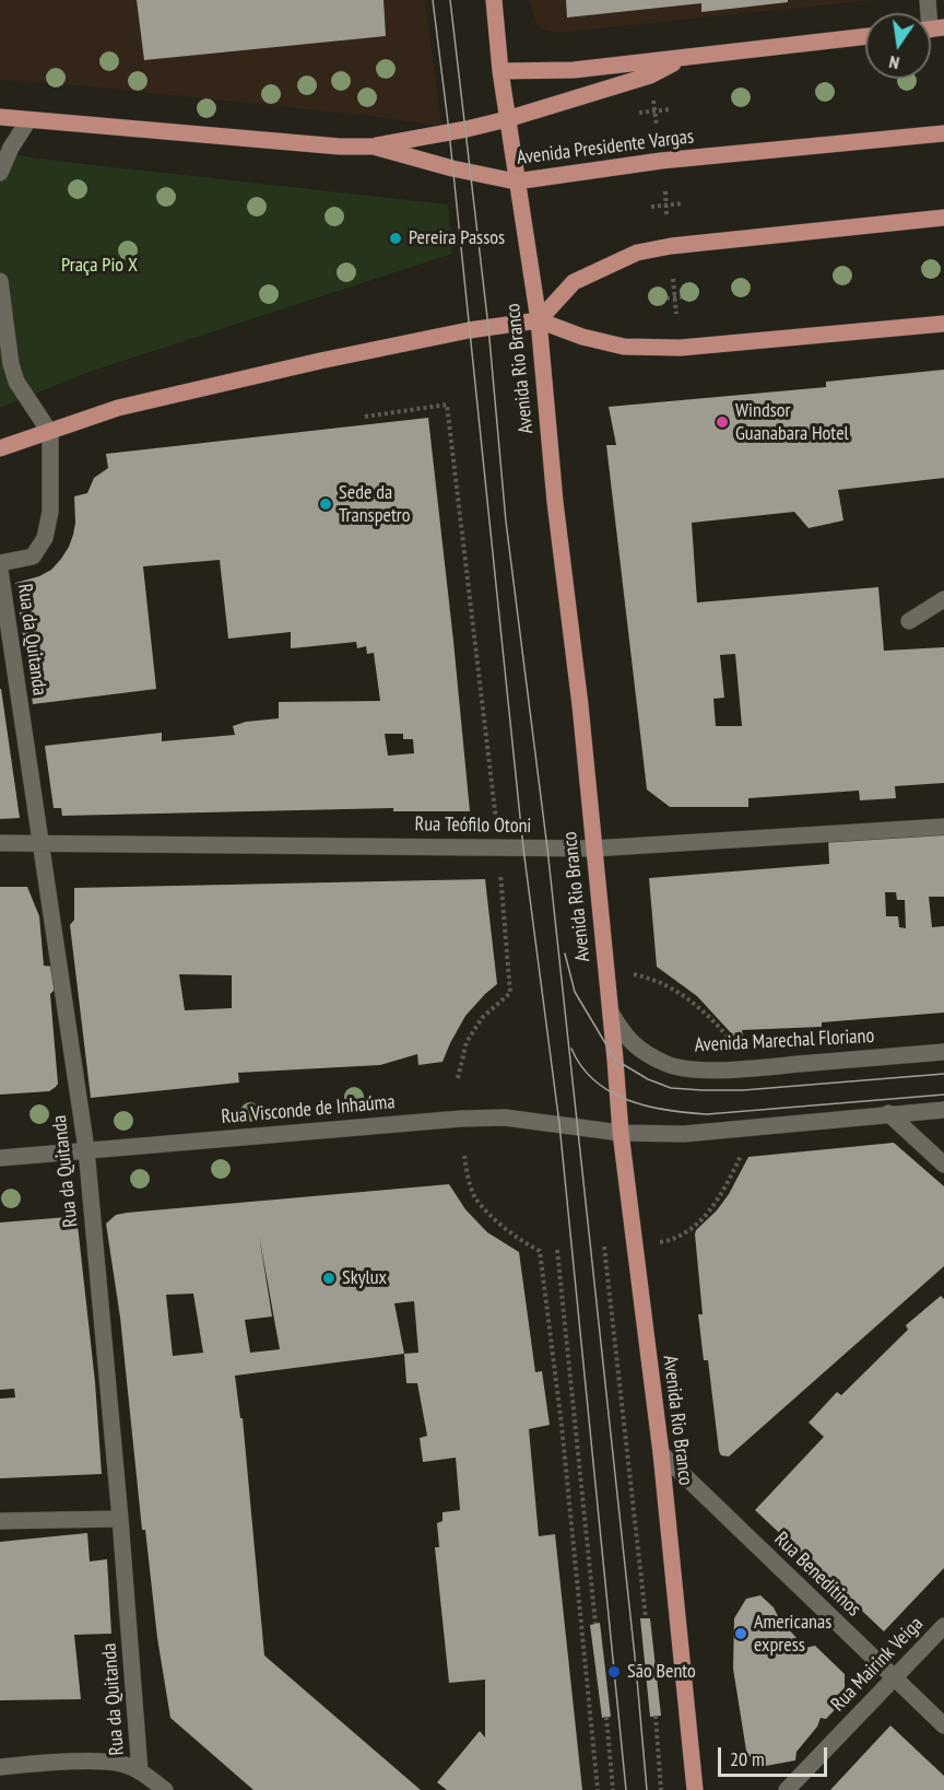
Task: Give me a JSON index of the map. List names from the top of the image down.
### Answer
{
  "streets": {
    "main road": ["Avenida Presidente Vargas", "Avenida Rio Branco"],
    "street": [
      "Rua da Quitanda",
      "Rua Teófilo Otoni",
      "Avenida Marechal Floriano",
      "Rua Visconde de Inhaúma",
      "Rua Beneditinos",
      "Rua Mairink Veiga"
    ]
  },
  "crossings": [
    ["Avenida Presidente Vargas", "Avenida Rio Branco"],
    ["Avenida Rio Branco", "Rua Teófilo Otoni"],
    ["Avenida Rio Branco", "Avenida Marechal Floriano"],
    ["Avenida Rio Branco", "Rua Visconde de Inhaúma"],
    ["Avenida Rio Branco", "Rua Beneditinos"],
    ["Rua da Quitanda", "Rua Teófilo Otoni"],
    ["Rua da Quitanda", "Rua Visconde de Inhaúma"],
    ["Rua Beneditinos", "Rua Mairink Veiga"]
  ],
  "parks": ["Praça Pio X"],
  "places": [
    "Pereira Passos",
    "Windsor Guanabara Hotel",
    "Sede da Transpetro",
    "Skylux",
    "Americanas express",
    "São Bento"
  ],
  "scale_bar": "20 m",
  "north": "bottom"
}
